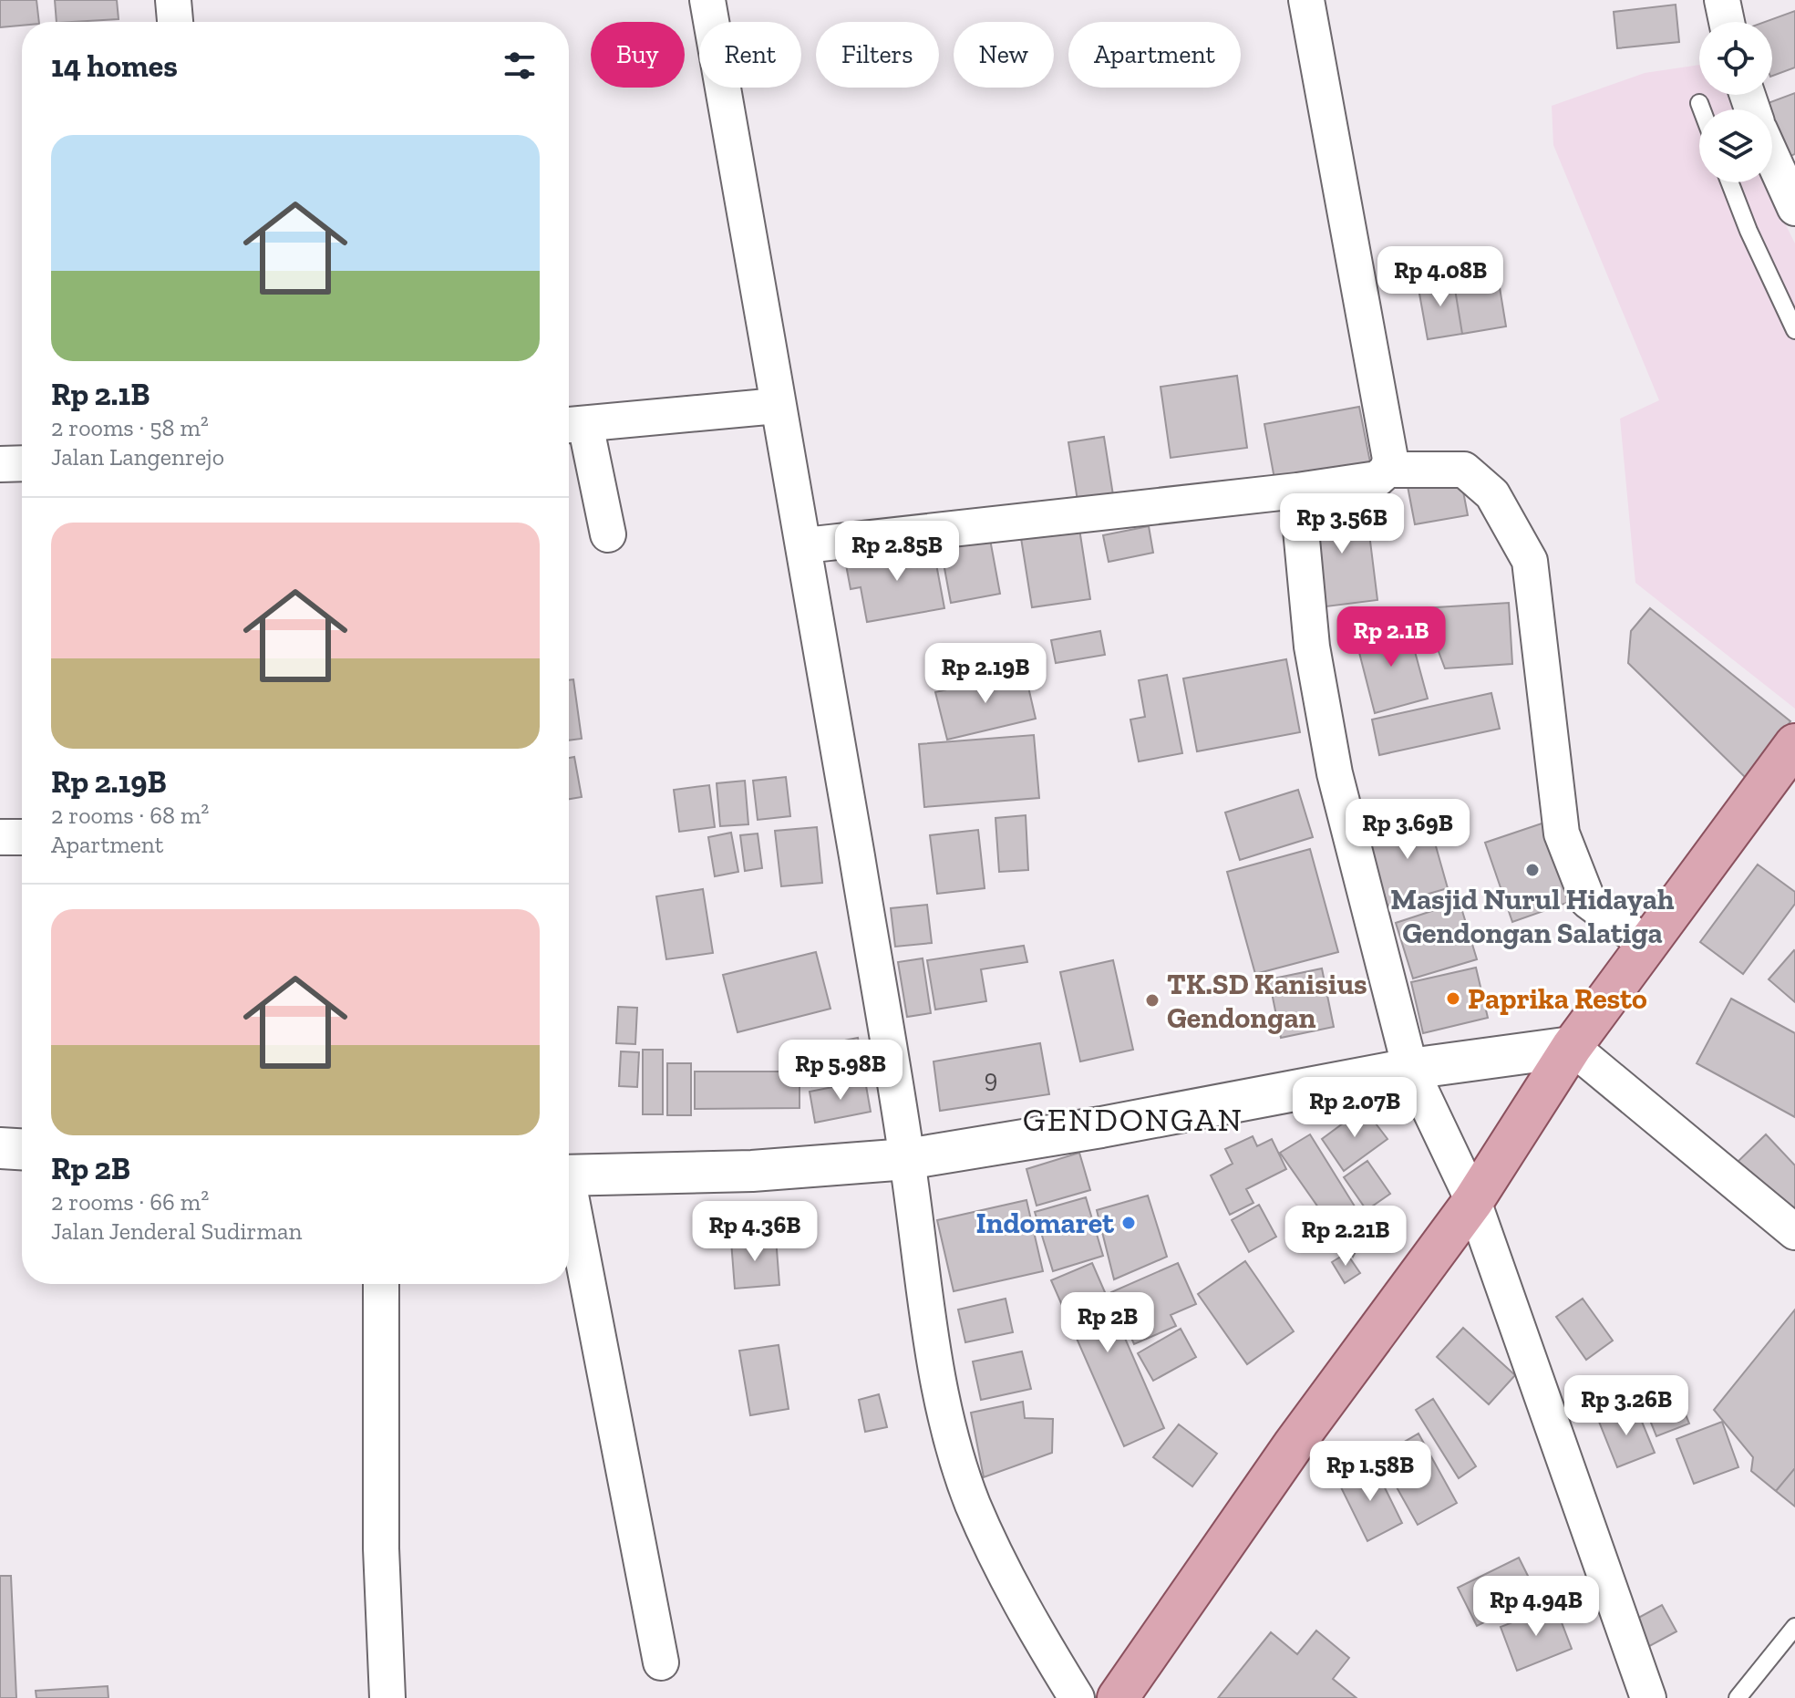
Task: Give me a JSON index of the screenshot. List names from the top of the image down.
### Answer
{
  "districts": ["GENDONGAN"],
  "places": [
    "Masjid Nurul Hidayah Gendongan Salatiga",
    "Paprika Resto",
    "TK.SD Kanisius Gendongan",
    "Indomaret"
  ],
  "house_numbers": ["9"],
  "page": {
    "chip": [
      "Buy",
      "Rent",
      "Filters",
      "New",
      "Apartment"
    ],
    "heading": "14 homes",
    "list": [
      {
        "name": "Rp 2.1B",
        "note": "2 rooms · 58 m² · Jalan Langenrejo"
      },
      {
        "name": "Rp 2.19B",
        "note": "2 rooms · 68 m² · Apartment"
      },
      {
        "name": "Rp 2B",
        "note": "2 rooms · 66 m² · Jalan Jenderal Sudirman"
      }
    ],
    "price": [
      "Rp 4.08B",
      "Rp 3.56B",
      "Rp 2.85B",
      "Rp 2.1B",
      "Rp 2.19B",
      "Rp 3.69B",
      "Rp 5.98B",
      "Rp 2.07B",
      "Rp 4.36B",
      "Rp 2.21B",
      "Rp 2B",
      "Rp 3.26B",
      "Rp 1.58B",
      "Rp 4.94B"
    ]
  }
}
